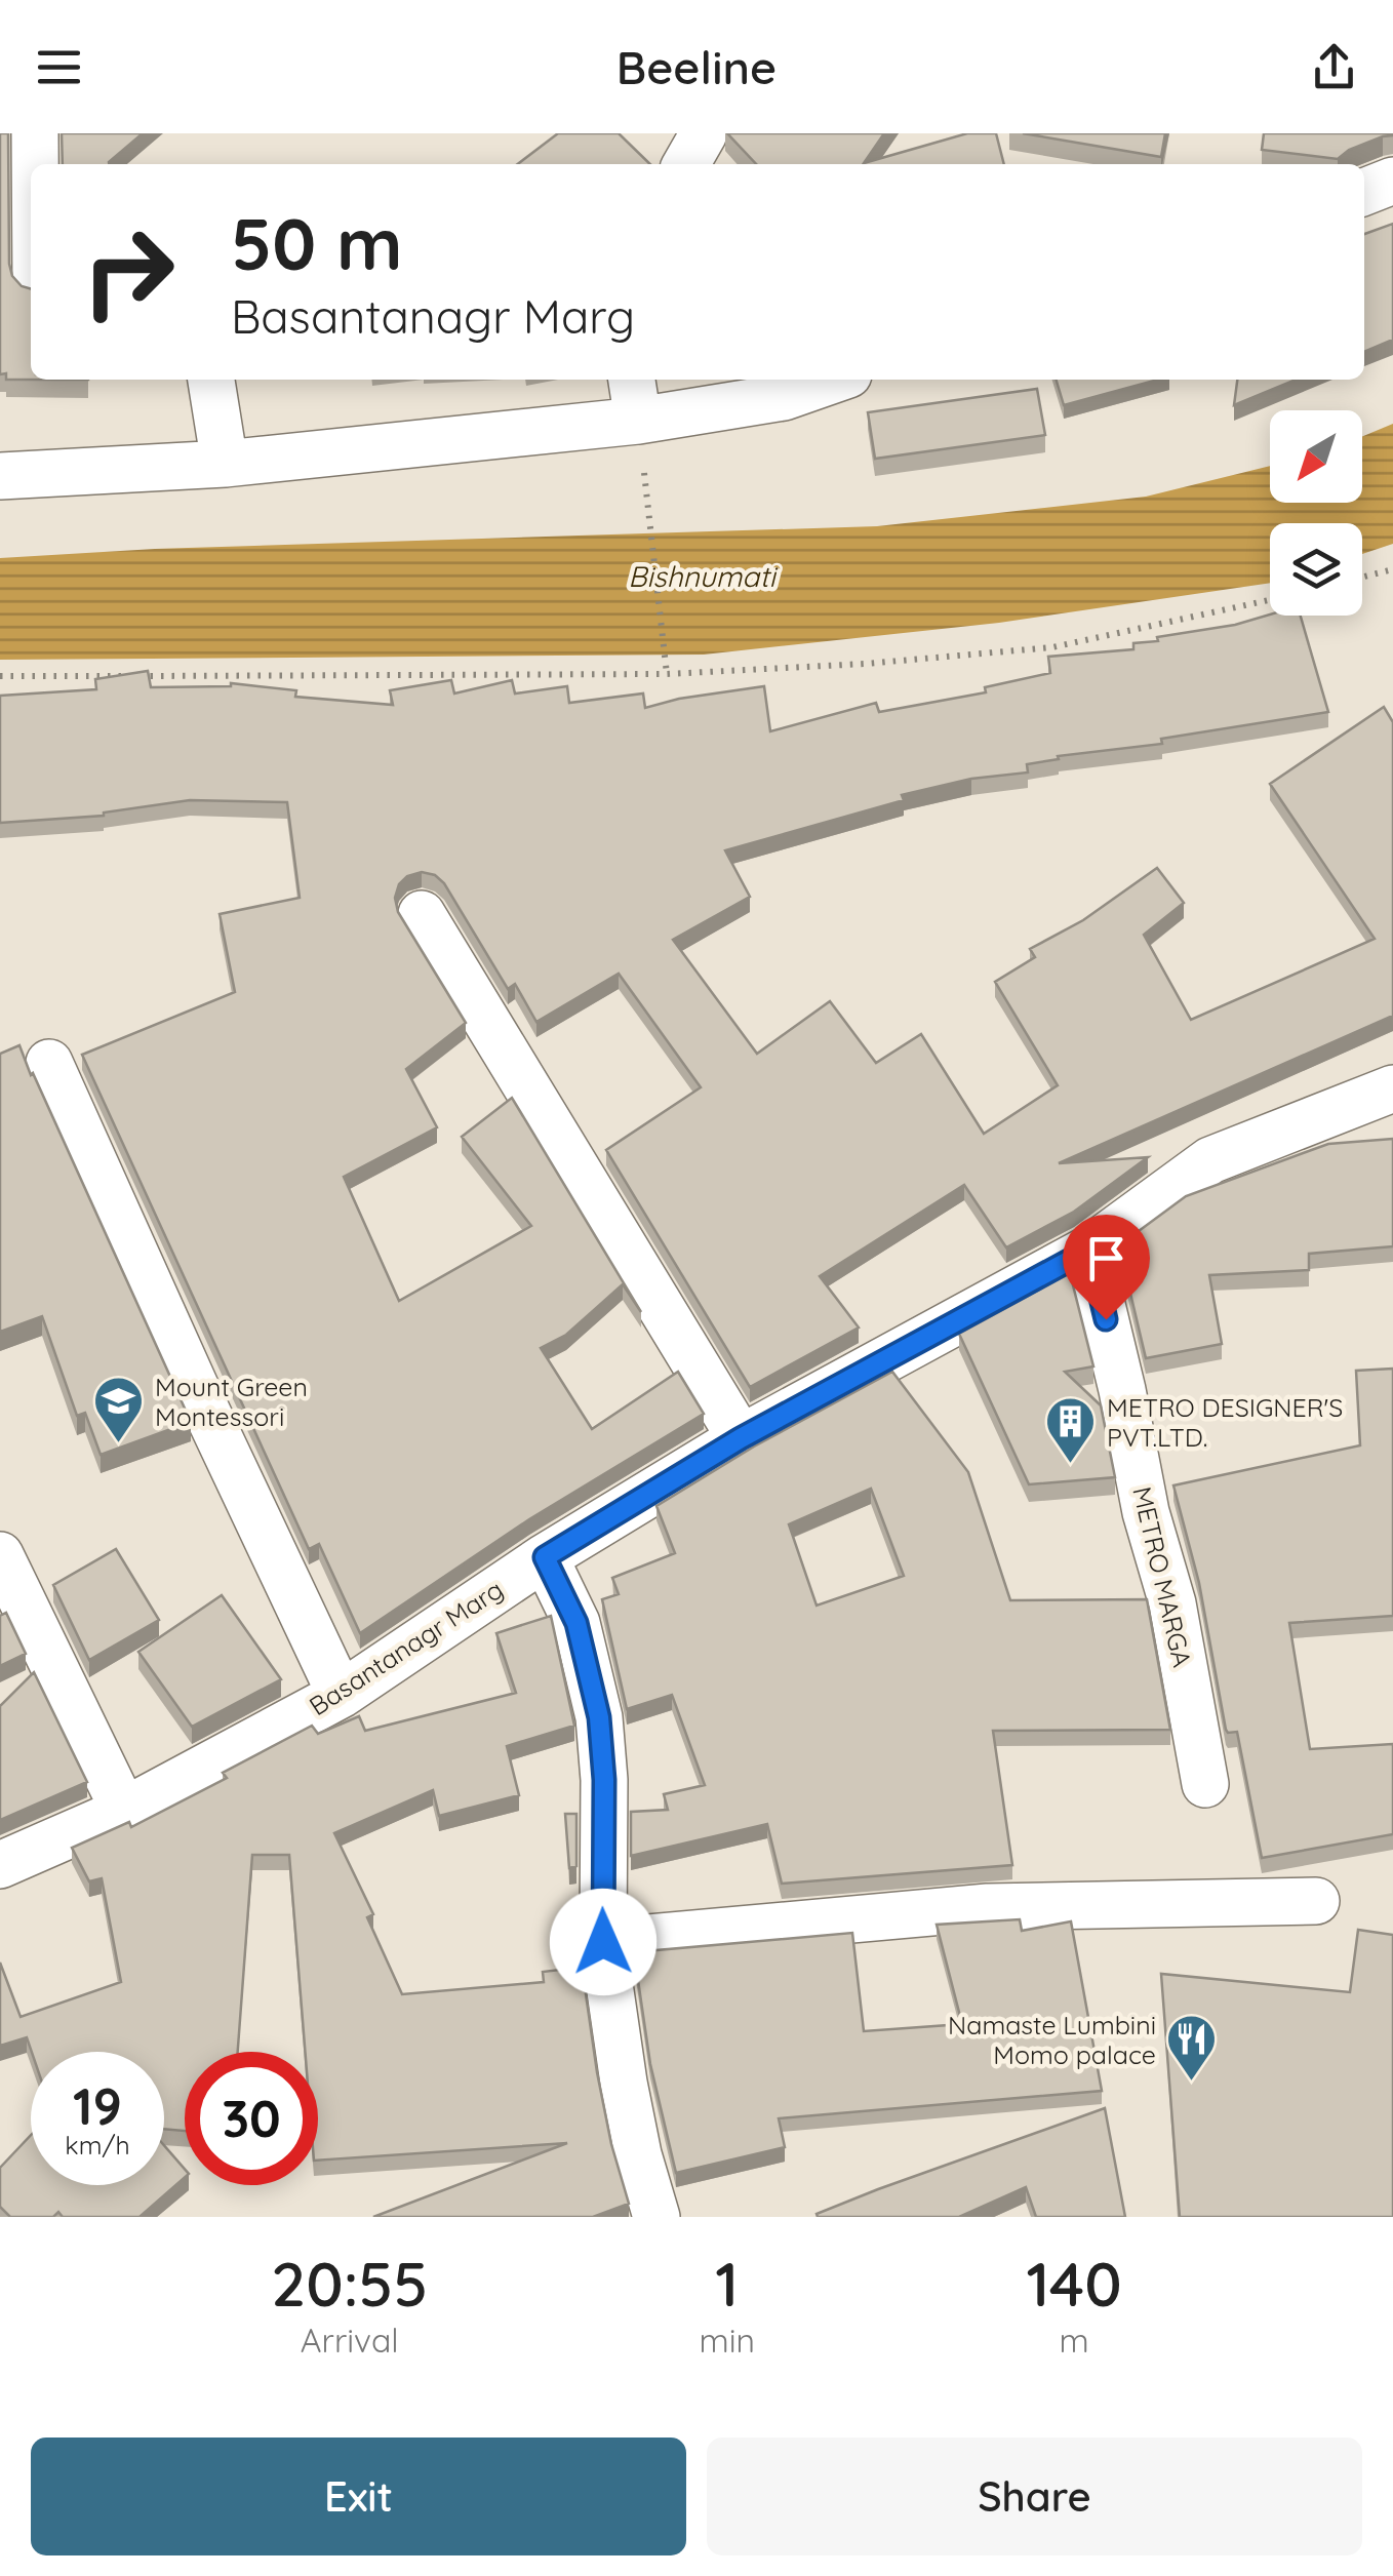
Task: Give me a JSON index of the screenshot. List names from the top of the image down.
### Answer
{
  "streets": {
    "street": ["METRO MARGA", "Basantanagr Marg"]
  },
  "crossings": [
    ["METRO MARGA", "Basantanagr Marg"]
  ],
  "water": ["Bishnumati"],
  "places": {
    "school or university": ["Mount Green Montessori"],
    "building": ["METRO DESIGNER'S PVT.LTD."],
    "restaurant": ["Namaste Lumbini Momo palace"]
  },
  "north": "bottom left",
  "page": {
    "header": "Beeline",
    "turn": ["50 m", "Basantanagr Marg"],
    "speed": "19 km/h",
    "limit": "30",
    "eta": [
      "20:55",
      "Arrival",
      "1",
      "min",
      "140",
      "m"
    ],
    "buttons": ["Exit", "Share"]
  }
}
